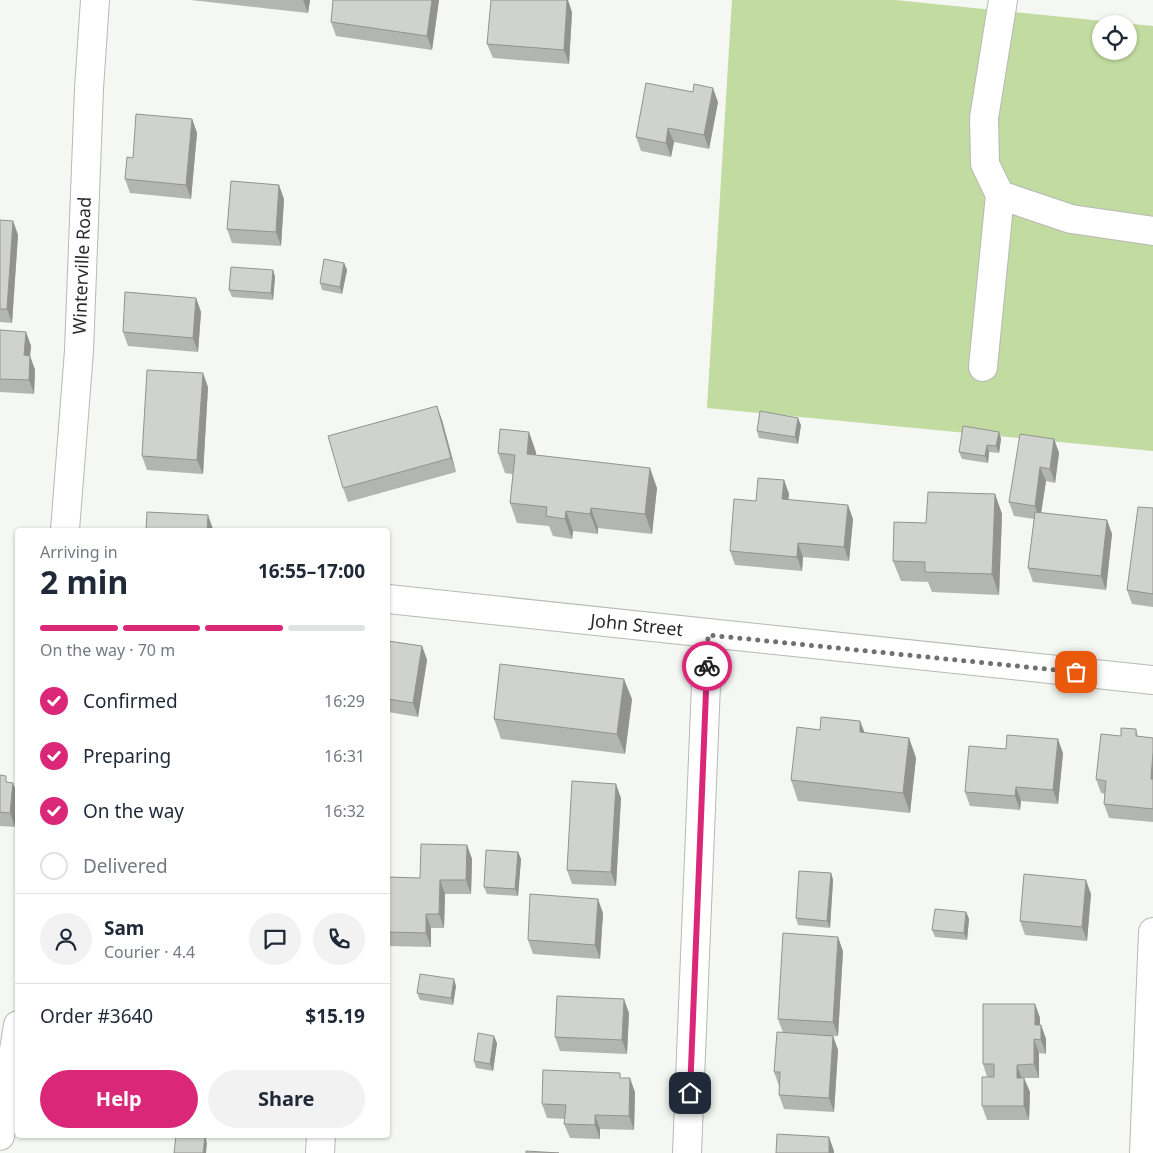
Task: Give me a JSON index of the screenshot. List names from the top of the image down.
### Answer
{
  "streets": {
    "street": ["Winterville Road", "John Street"]
  },
  "page": {
    "heading": ["2 min", "Arriving in", "16:55–17:00"],
    "panel": [
      "Sam",
      "Courier · 4.4",
      "Order #3640",
      "$15.19"
    ],
    "bar": "On the way · 70 m",
    "list": [
      ["Confirmed", "16:29"],
      ["Preparing", "16:31"],
      ["On the way", "16:32"],
      "Delivered"
    ],
    "buttons": ["Help", "Share"]
  }
}
